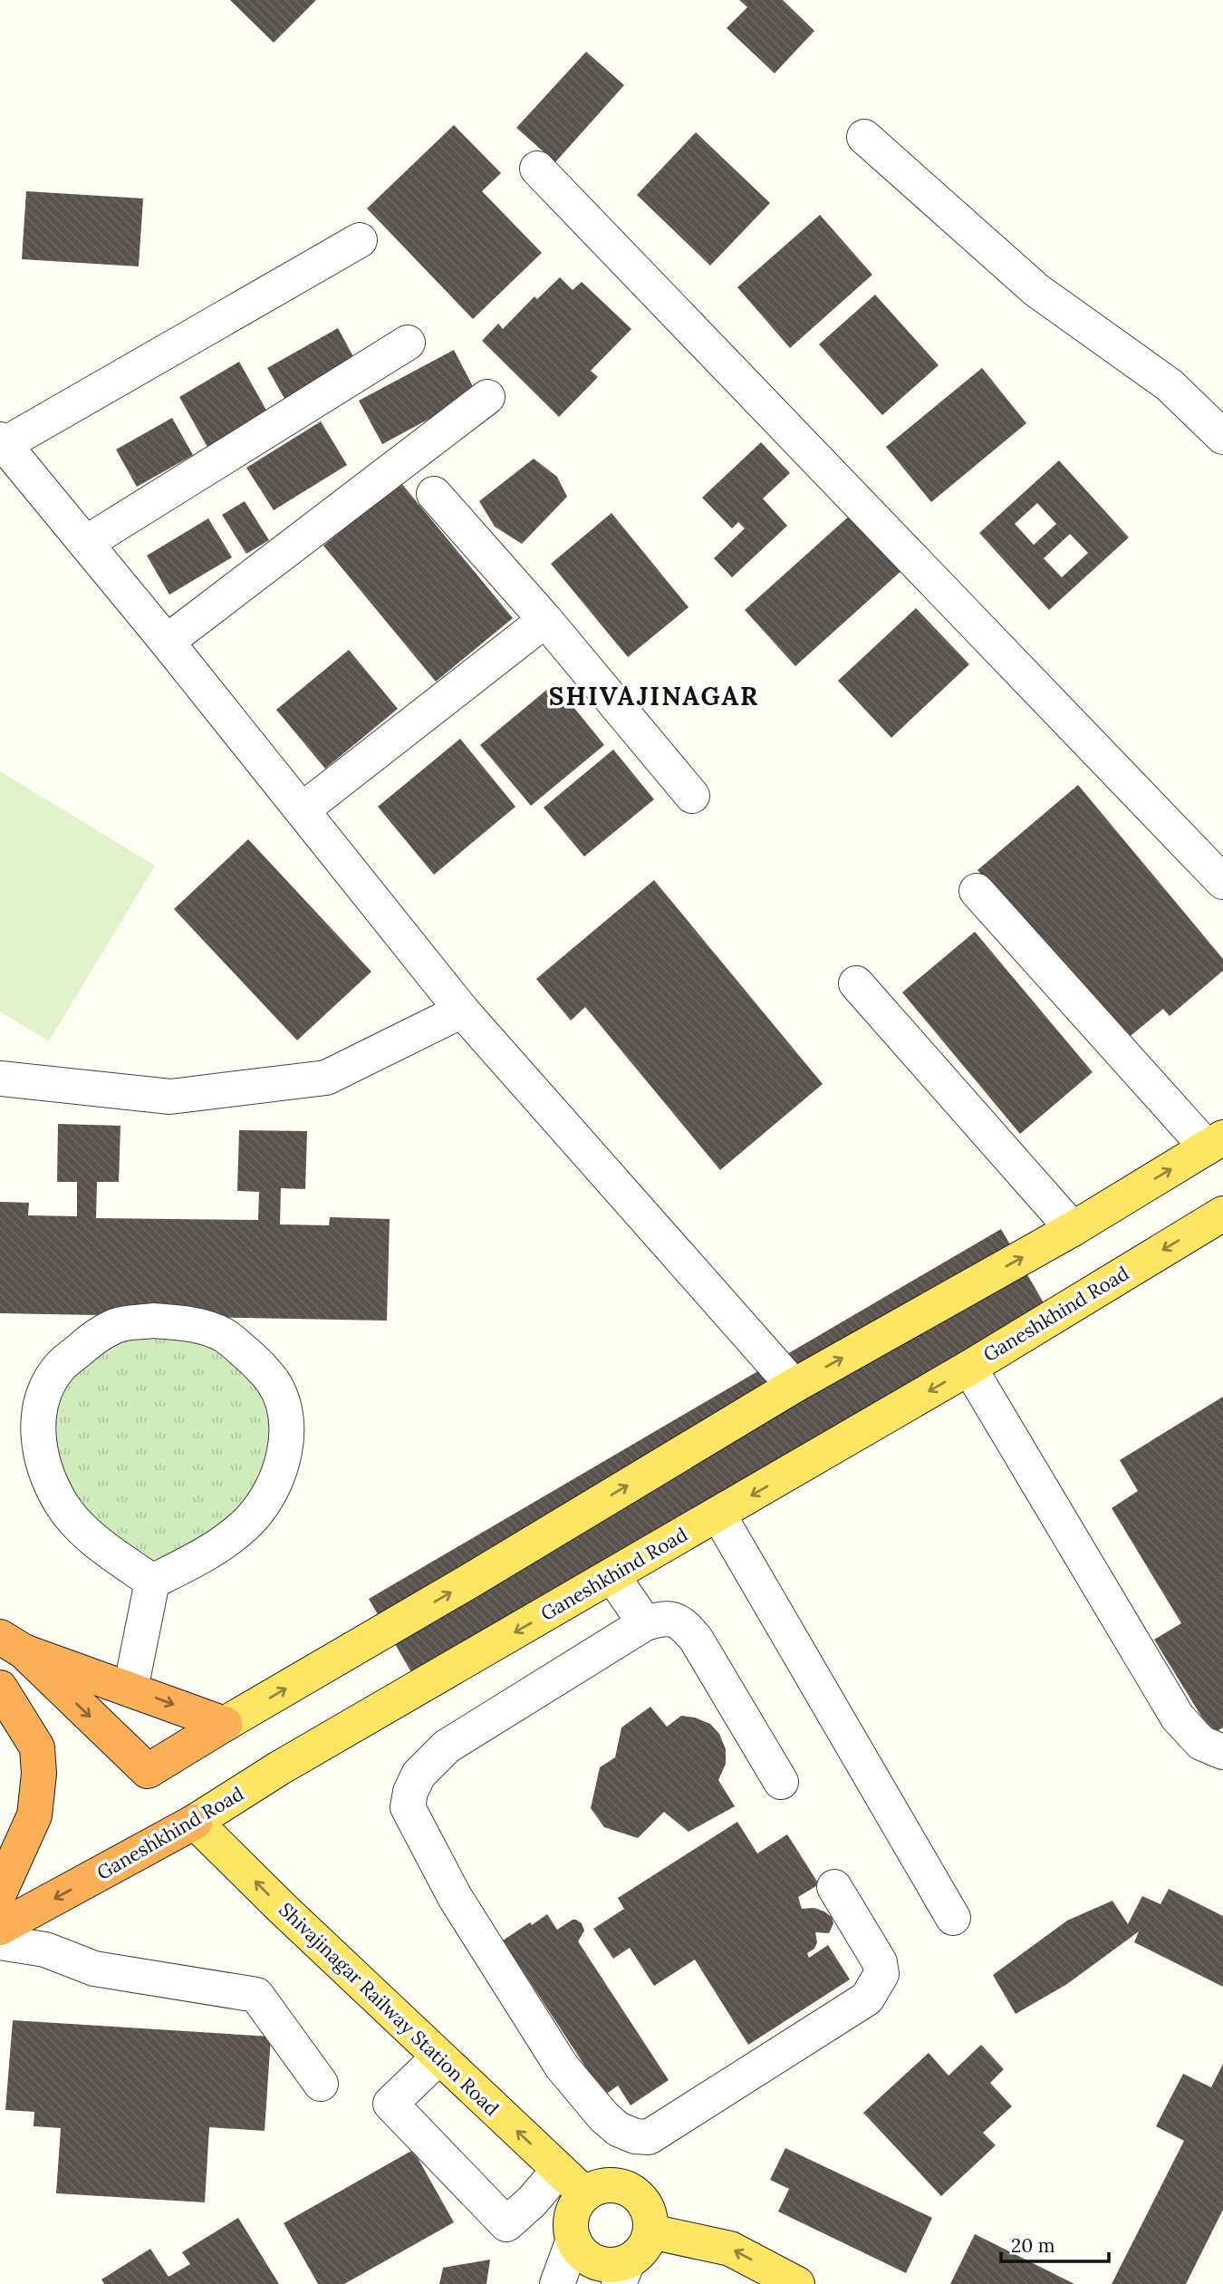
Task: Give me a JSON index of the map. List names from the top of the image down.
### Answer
{
  "streets": {
    "highway": ["Ganeshkhind Road"],
    "main road": ["Shivajinagar Railway Station Road"]
  },
  "crossings": [
    ["Ganeshkhind Road", "Shivajinagar Railway Station Road"]
  ],
  "one_way": ["Shivajinagar Railway Station Road"],
  "districts": ["SHIVAJINAGAR"],
  "scale_bar": "20 m"
}
